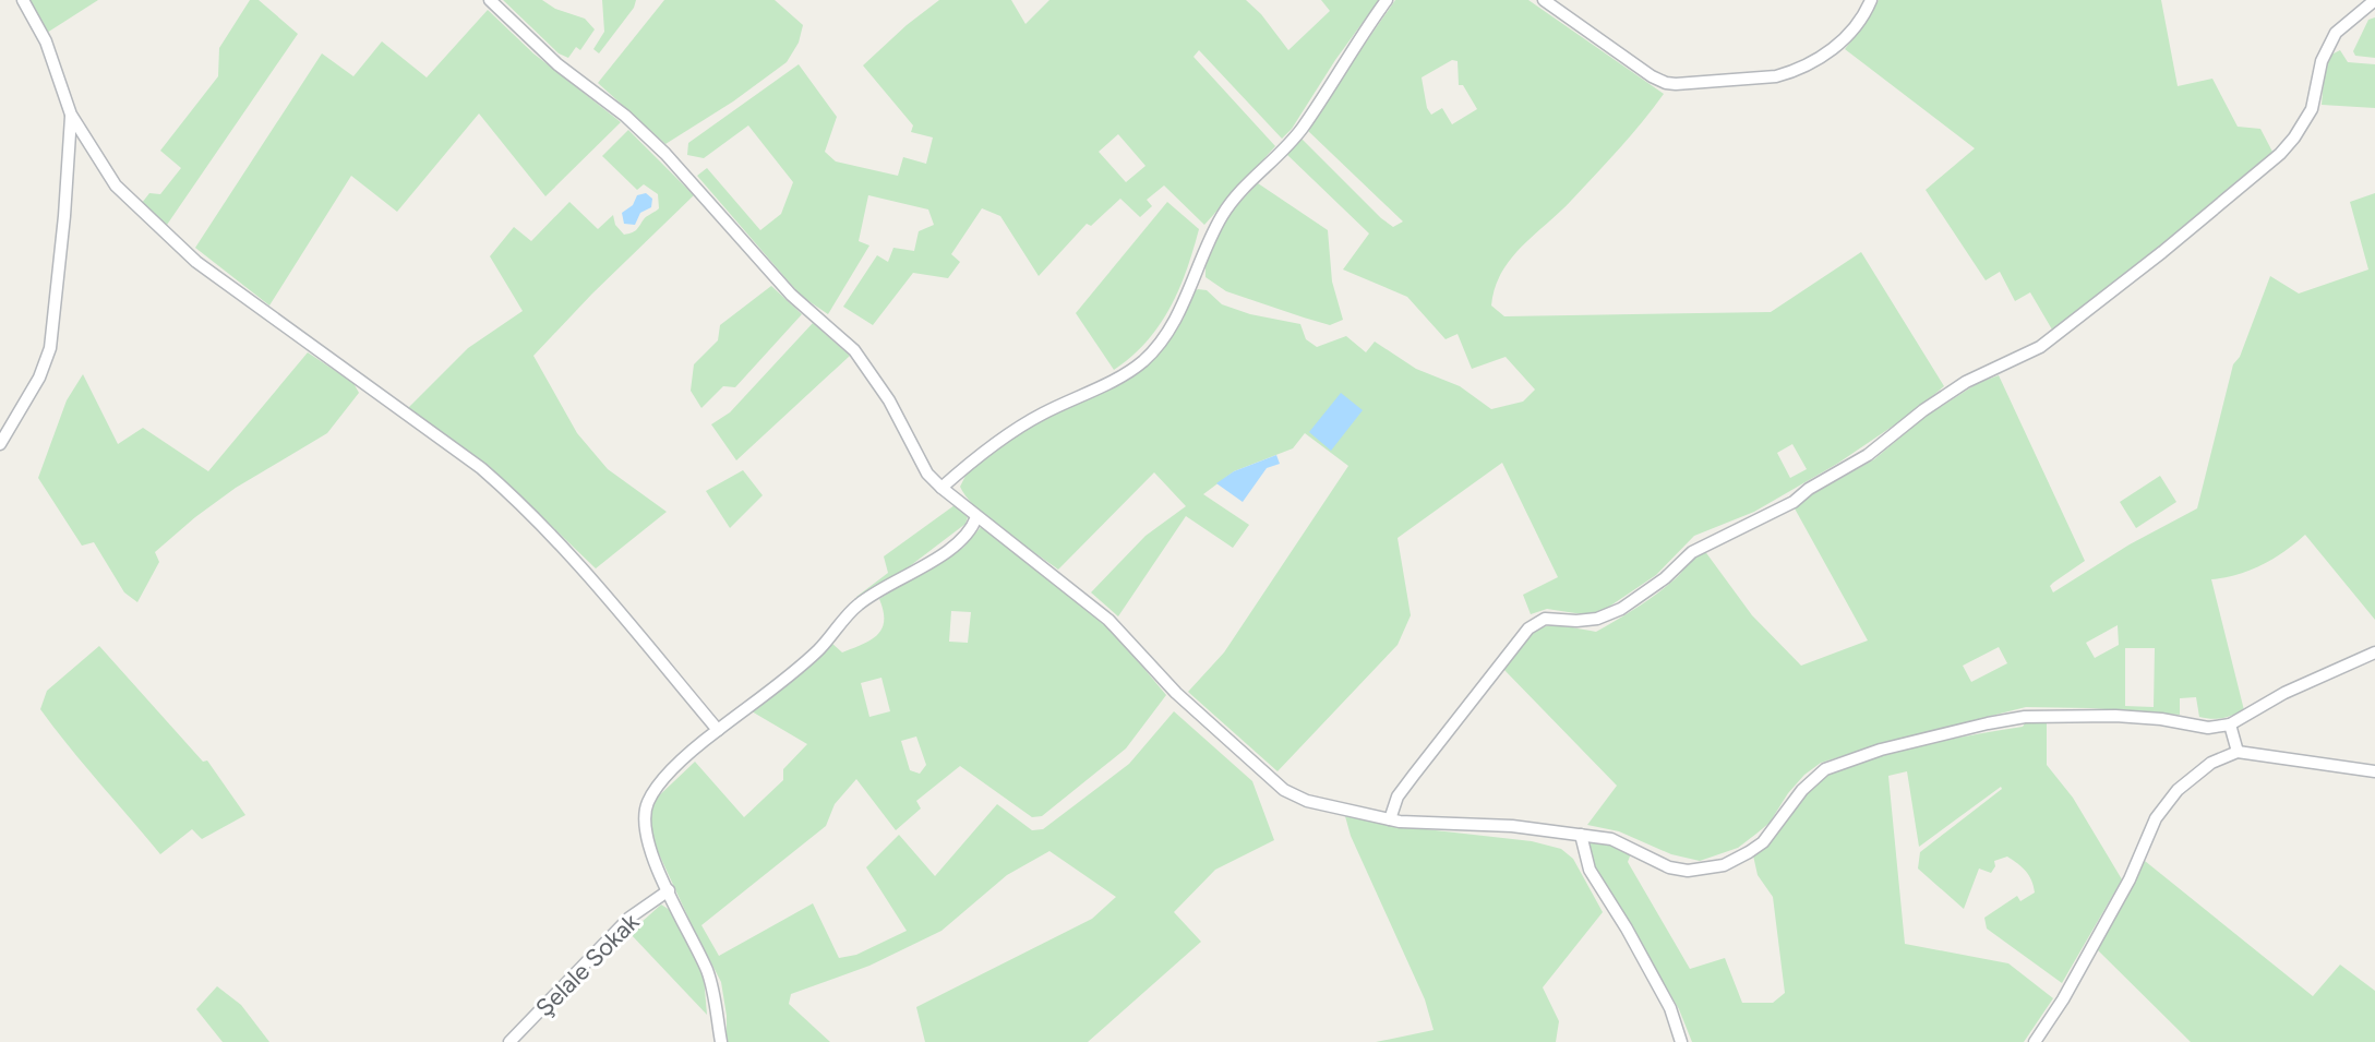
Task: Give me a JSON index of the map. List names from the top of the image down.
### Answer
{
  "streets": {
    "street": ["Şelale Sokak"]
  }
}
